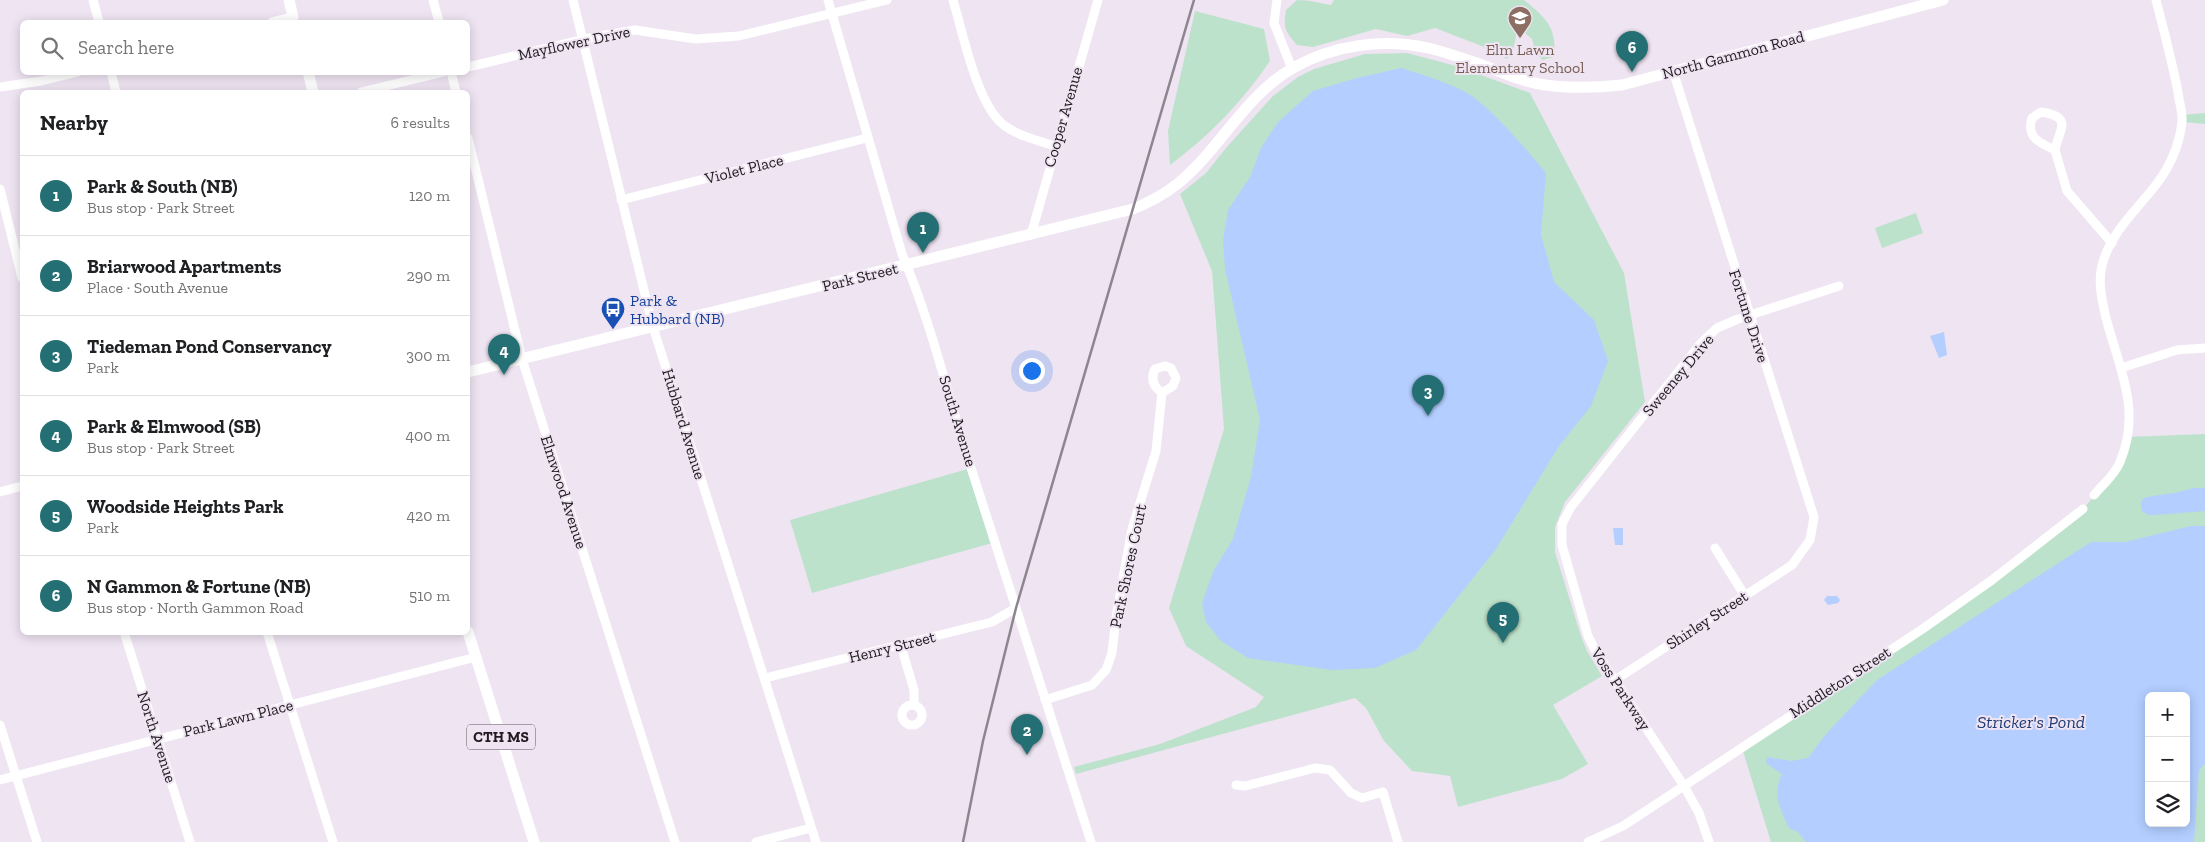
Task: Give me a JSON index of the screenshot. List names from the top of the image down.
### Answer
{
  "streets": {
    "main road": ["North Gammon Road", "Park Street", "CTH MS"],
    "street": [
      "Mayflower Drive",
      "Cooper Avenue",
      "Violet Place",
      "Fortune Drive",
      "Sweeney Drive",
      "South Avenue",
      "Hubbard Avenue",
      "Elmwood Avenue",
      "Park Shores Court",
      "Shirley Street",
      "Henry Street",
      "Middleton Street",
      "Voss Parkway",
      "Park Lawn Place",
      "North Avenue"
    ]
  },
  "crossings": [
    ["Mayflower Drive", "South Avenue"],
    ["Mayflower Drive", "Hubbard Avenue"],
    ["North Gammon Road", "Park Street"],
    ["North Gammon Road", "Fortune Drive"],
    ["Cooper Avenue", "Park Street"],
    ["Violet Place", "South Avenue"],
    ["Violet Place", "Hubbard Avenue"],
    ["Park Street", "South Avenue"],
    ["Park Street", "Hubbard Avenue"],
    ["Park Street", "Elmwood Avenue"],
    ["Fortune Drive", "Sweeney Drive"],
    ["Fortune Drive", "Shirley Street"],
    ["Sweeney Drive", "Voss Parkway"],
    ["South Avenue", "Park Shores Court"],
    ["South Avenue", "Henry Street"],
    ["Hubbard Avenue", "Henry Street"],
    ["Shirley Street", "Voss Parkway"],
    ["Middleton Street", "Voss Parkway"],
    ["Park Lawn Place", "North Avenue"],
    ["Park Lawn Place", "CTH MS"]
  ],
  "water": ["Stricker's Pond"],
  "places": {
    "school or university": ["Elm Lawn Elementary School"],
    "bus stop": ["Park & Hubbard (NB)"]
  },
  "page": {
    "search": "Search here",
    "pins": [
      "6",
      "1",
      "4",
      "3",
      "5",
      "2"
    ],
    "heading": ["Nearby", "6 results"],
    "list": [
      {
        "mark": "1",
        "name": "Park & South (NB)",
        "note": "Bus stop · Park Street",
        "value": "120 m"
      },
      {
        "mark": "2",
        "name": "Briarwood Apartments",
        "note": "Place · South Avenue",
        "value": "290 m"
      },
      {
        "mark": "3",
        "name": "Tiedeman Pond Conservancy",
        "note": "Park",
        "value": "300 m"
      },
      {
        "mark": "4",
        "name": "Park & Elmwood (SB)",
        "note": "Bus stop · Park Street",
        "value": "400 m"
      },
      {
        "mark": "5",
        "name": "Woodside Heights Park",
        "note": "Park",
        "value": "420 m"
      },
      {
        "mark": "6",
        "name": "N Gammon & Fortune (NB)",
        "note": "Bus stop · North Gammon Road",
        "value": "510 m"
      }
    ],
    "map_buttons": ["+", "−"]
  }
}
